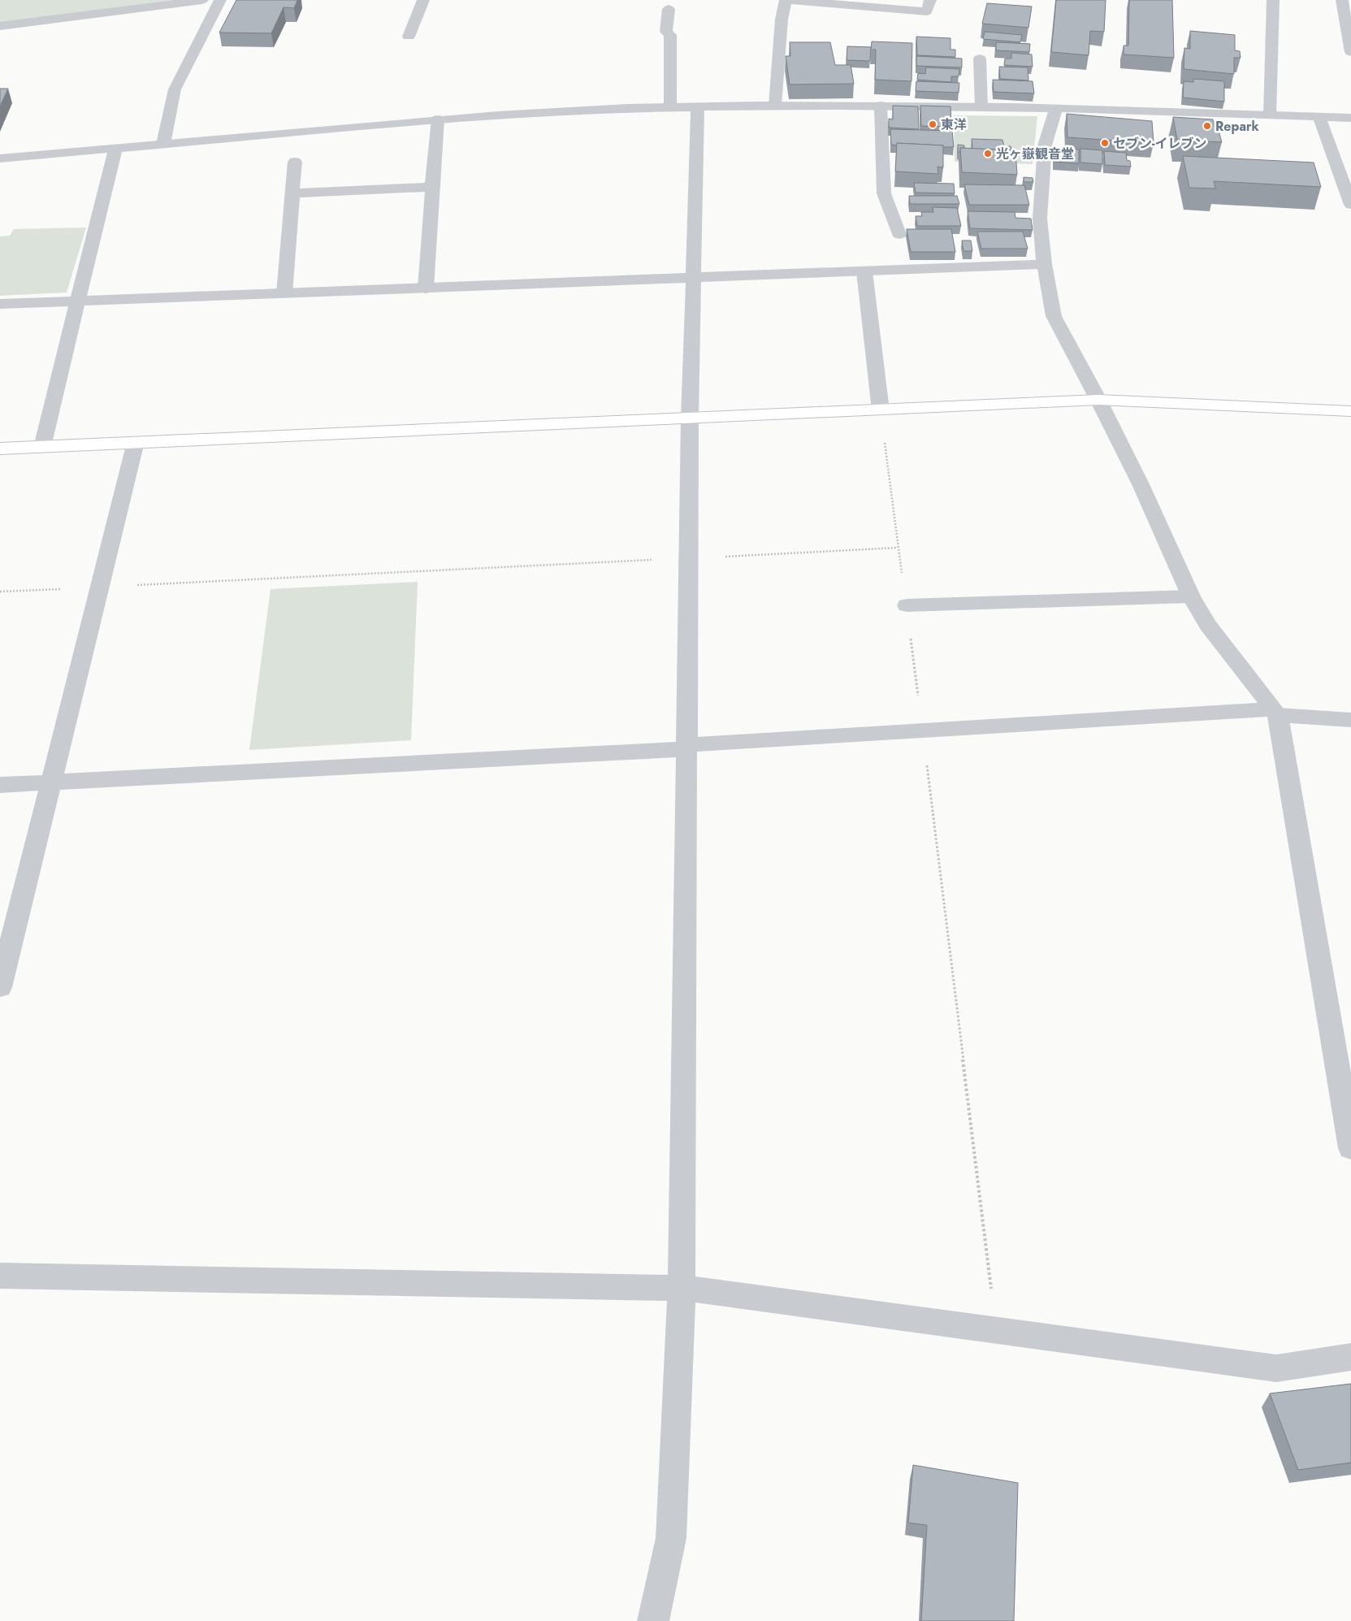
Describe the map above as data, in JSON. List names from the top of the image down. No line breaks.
{"places":["東洋","Repark","セブン-イレブン","光ヶ嶽観音堂"]}
